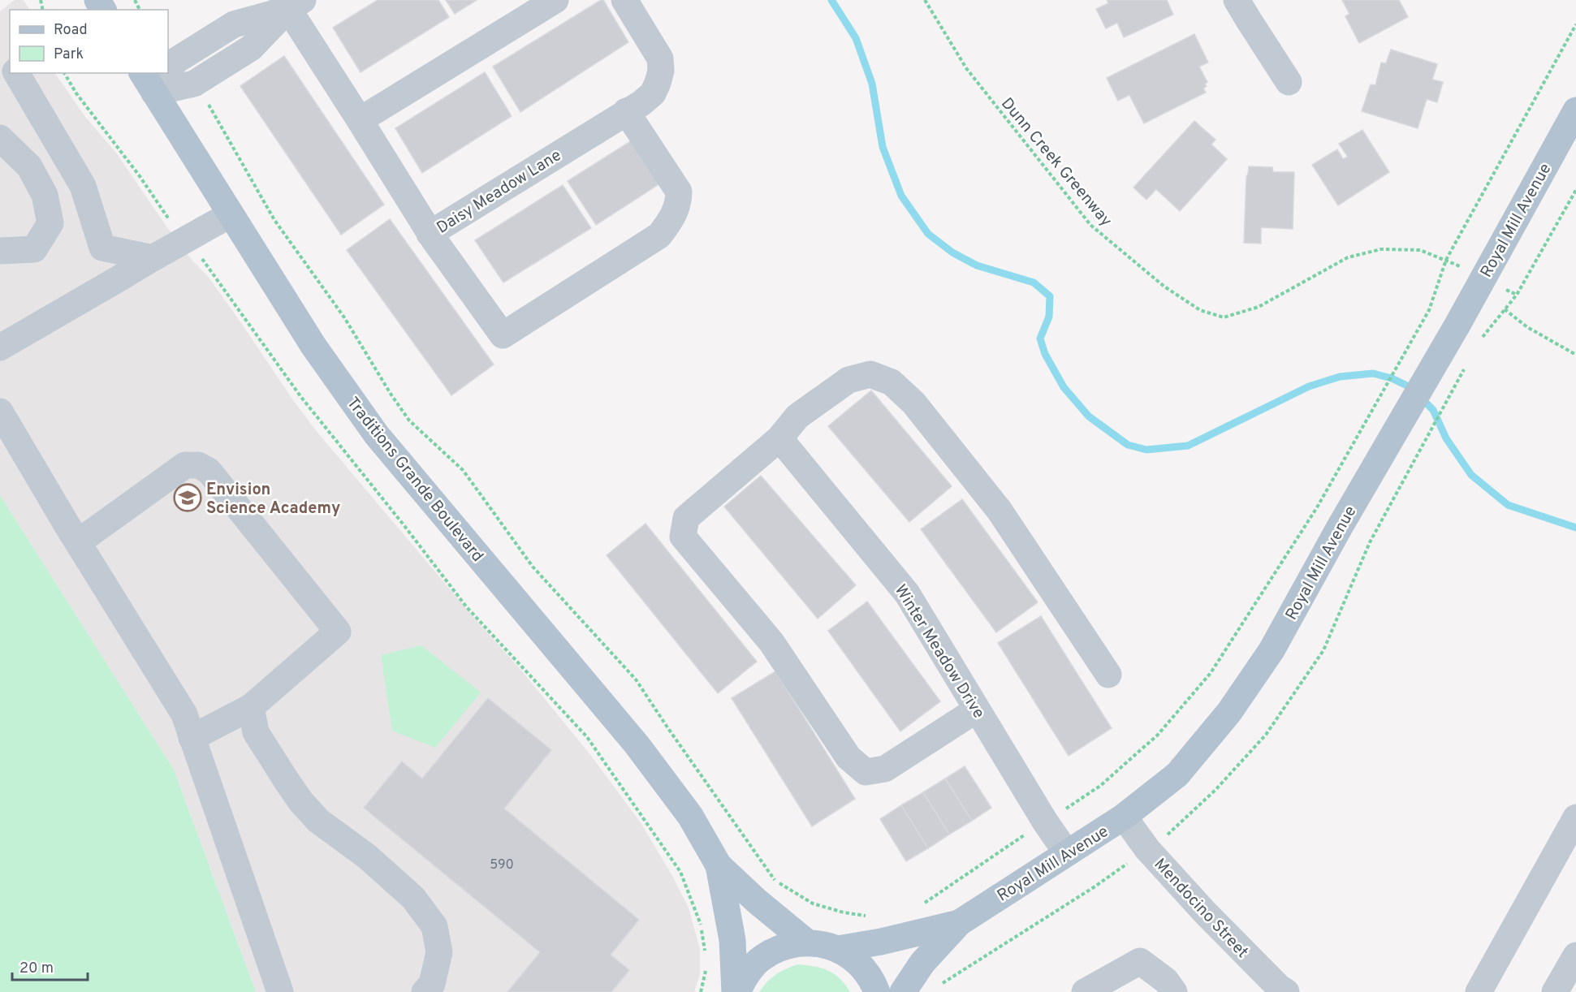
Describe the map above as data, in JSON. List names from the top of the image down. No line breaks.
{"streets":{"main road":["Royal Mill Avenue","Traditions Grande Boulevard"],"street":["Daisy Meadow Lane","Winter Meadow Drive","Mendocino Street"],"path":["Dunn Creek Greenway"]},"crossings":[["Royal Mill Avenue","Winter Meadow Drive"],["Royal Mill Avenue","Mendocino Street"]],"places":{"school or university":["Envision Science Academy"]},"house_numbers":["590"],"legend":["Road","Park"],"scale_bar":"20 m"}
